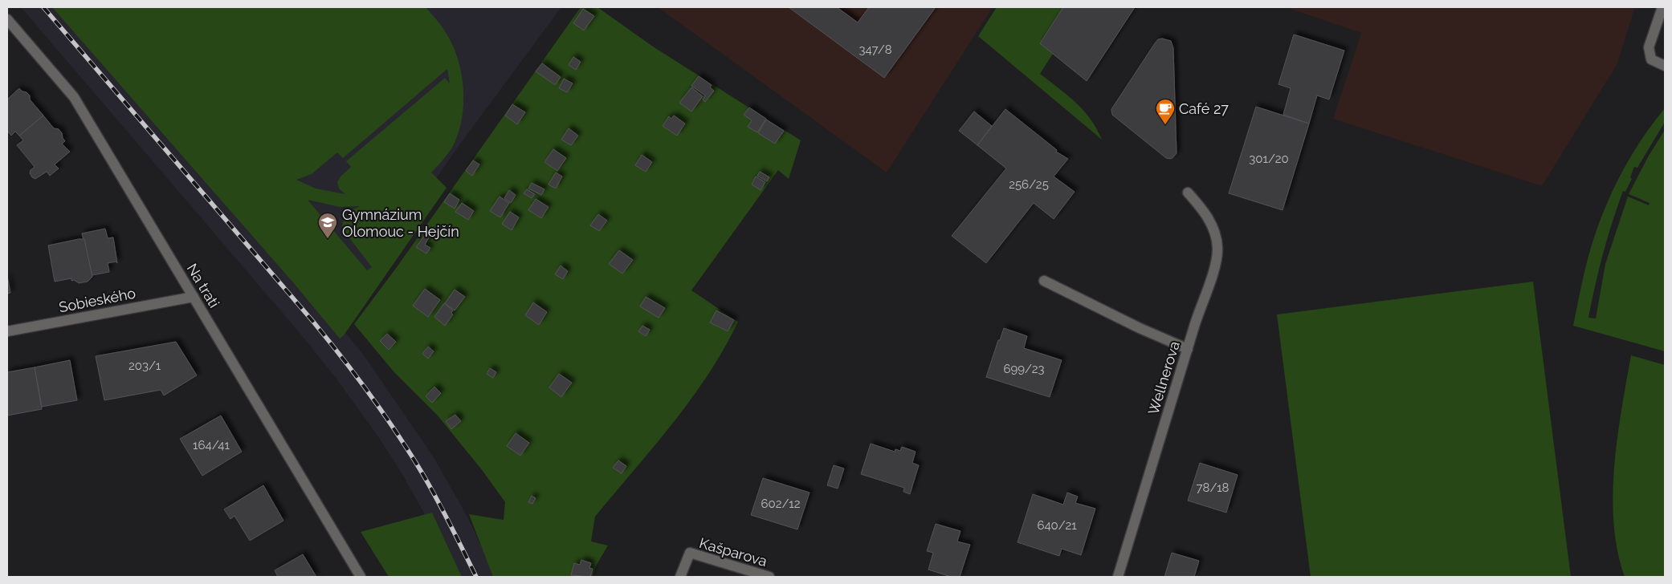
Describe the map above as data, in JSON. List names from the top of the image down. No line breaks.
{"streets":{"street":["Na trati","Sobieského","Wellnerova","Kašparova"]},"crossings":[["Na trati","Sobieského"]],"places":{"cafe":["Café 27"],"school or university":["Gymnázium Olomouc - Hejčín"]},"house_numbers":["347/8","301/20","256/25","203/1","699/23","164/41","78/18","602/12","640/21"]}
